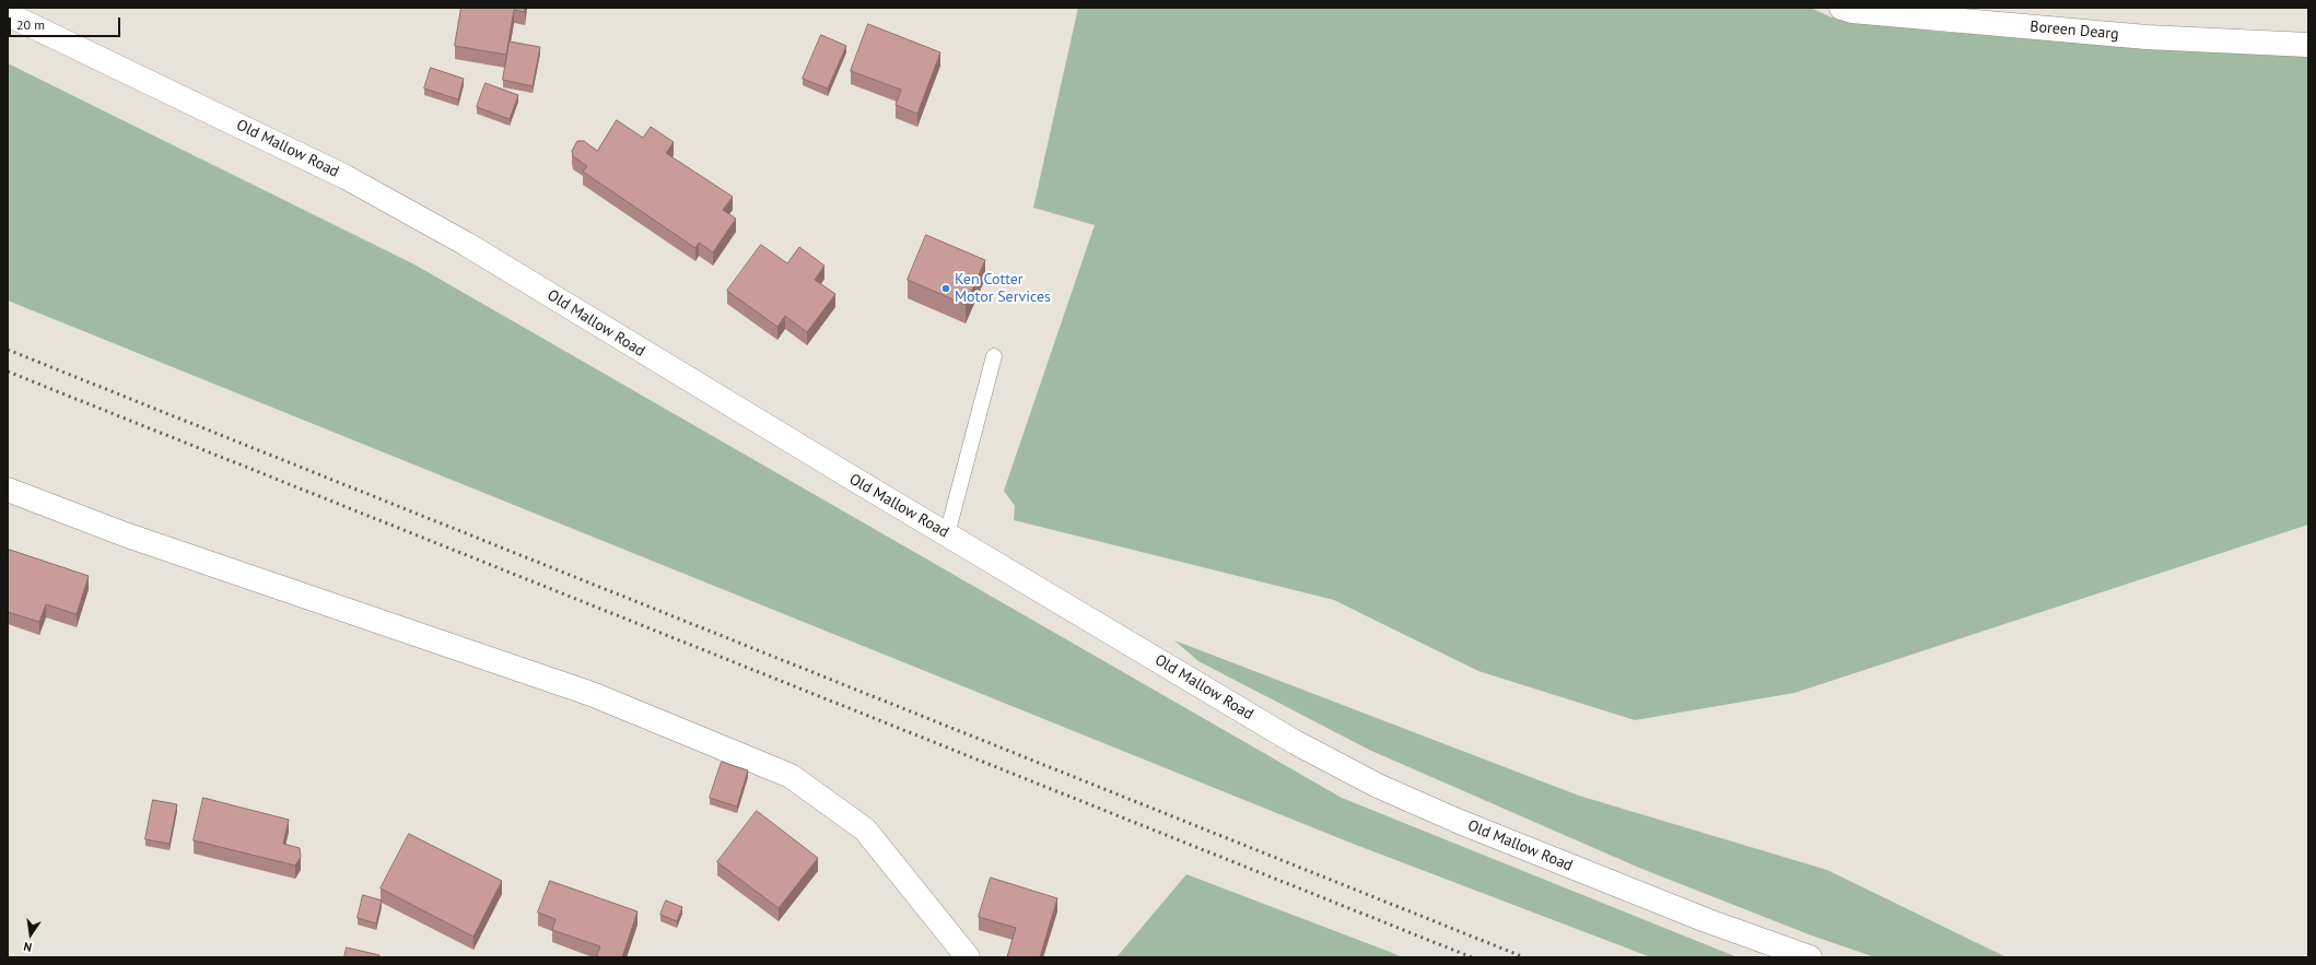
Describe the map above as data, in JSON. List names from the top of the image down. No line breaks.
{"streets":{"street":["Boreen Dearg","Old Mallow Road"]},"places":["Ken Cotter Motor Services"],"scale_bar":"20 m","north":"bottom"}
